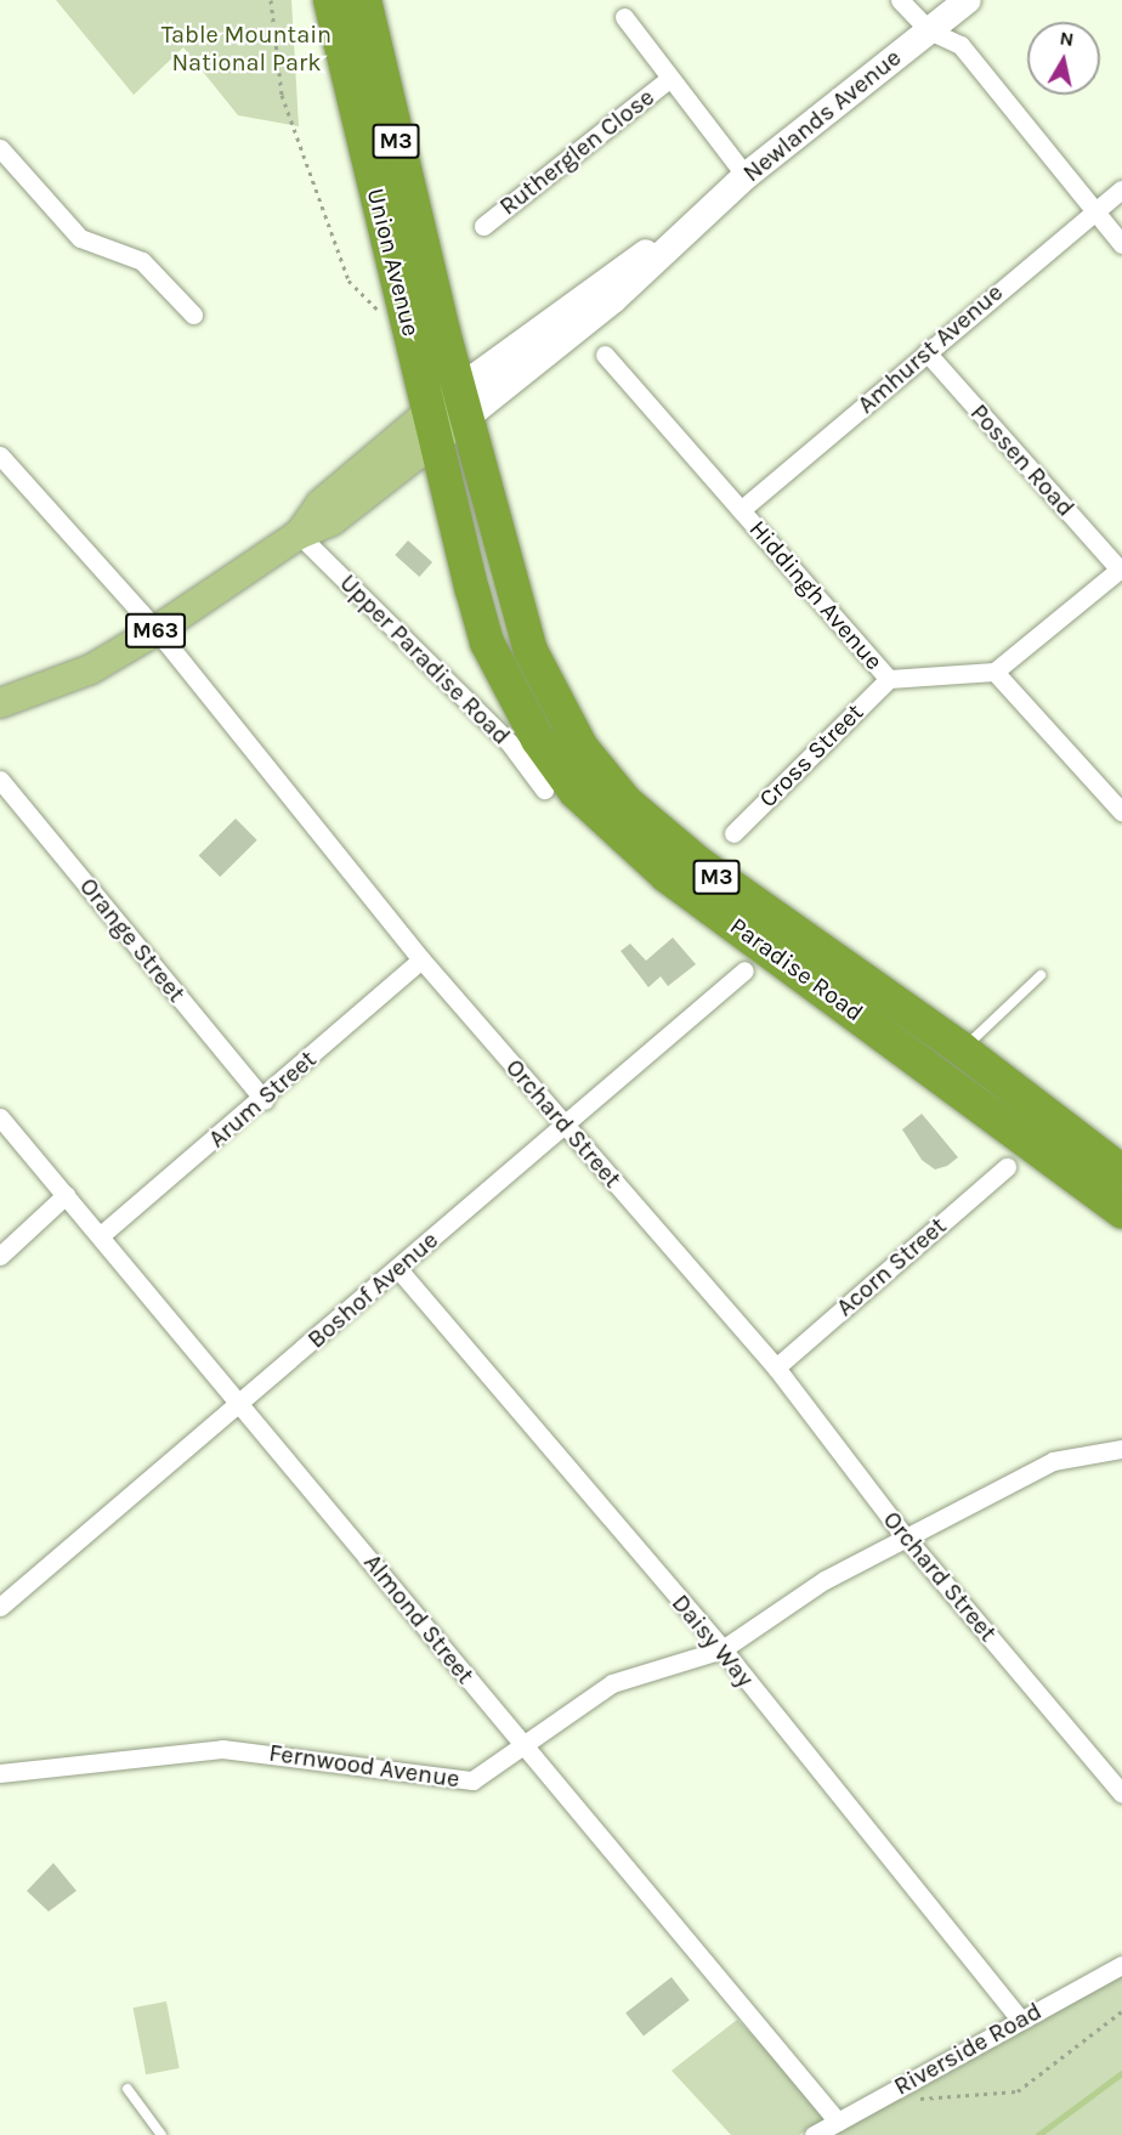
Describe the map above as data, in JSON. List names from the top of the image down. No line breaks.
{"streets":{"highway":["M3","Union Avenue","Paradise Road"],"main road":["Newlands Avenue","M63"],"street":["Rutherglen Close","Amhurst Avenue","Possen Road","Hiddingh Avenue","Upper Paradise Road","Cross Street","Orange Street","Arum Street","Orchard Street","Acorn Street","Boshof Avenue","Almond Street","Daisy Way","Fernwood Avenue","Riverside Road"]},"crossings":[["Newlands Avenue","Union Avenue"],["Newlands Avenue","M63"],["Newlands Avenue","Paradise Road"],["Union Avenue","M63"],["Union Avenue","Paradise Road"],["Amhurst Avenue","Possen Road"],["Amhurst Avenue","Hiddingh Avenue"],["Hiddingh Avenue","Cross Street"],["M63","Upper Paradise Road"],["M63","Paradise Road"],["M63","Orchard Street"],["Orange Street","Arum Street"],["Arum Street","Orchard Street"],["Arum Street","Almond Street"],["Orchard Street","Acorn Street"],["Orchard Street","Boshof Avenue"],["Orchard Street","Fernwood Avenue"],["Boshof Avenue","Almond Street"],["Boshof Avenue","Daisy Way"],["Almond Street","Fernwood Avenue"],["Almond Street","Riverside Road"],["Daisy Way","Fernwood Avenue"],["Daisy Way","Riverside Road"]],"parks":["Table Mountain National Park"],"north":"top"}
